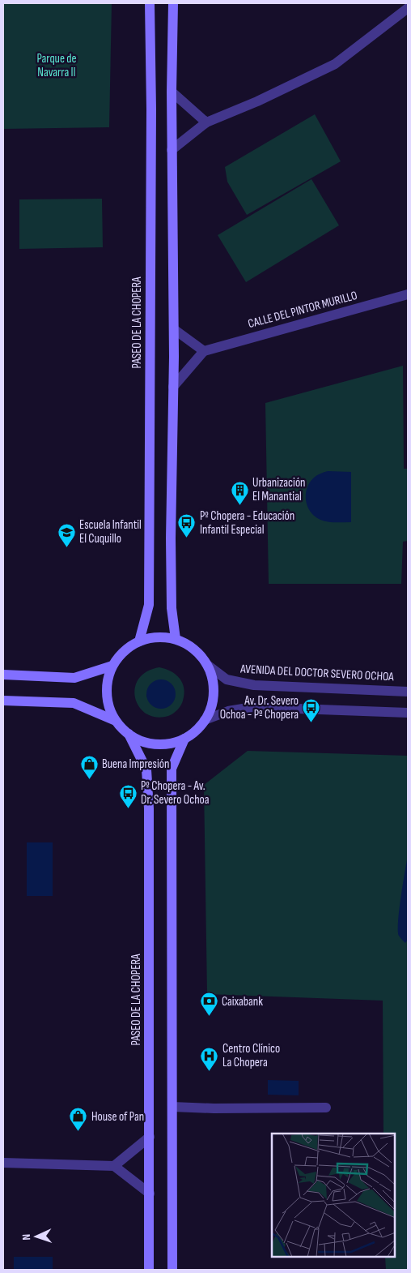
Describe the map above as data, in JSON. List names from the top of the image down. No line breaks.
{"streets":{"main road":["PASEO DE LA CHOPERA"],"street":["CALLE DEL PINTOR MURILLO","AVENIDA DEL DOCTOR SEVERO OCHOA"]},"crossings":[["PASEO DE LA CHOPERA","AVENIDA DEL DOCTOR SEVERO OCHOA"]],"parks":["Parque de Navarra II"],"places":{"building":["Urbanización El Manantial"],"bus stop":["Pº Chopera - Educación Infantil Especial","Av. Dr. Severo Ochoa - Pº Chopera","Pº Chopera - Av. Dr. Severo Ochoa"],"school or university":["Escuela Infantil El Cuquillo"],"shop":["Buena Impresión","House of Pan"],"bank":["Caixabank"],"hospital":["Centro Clínico La Chopera"]},"north":"left"}
